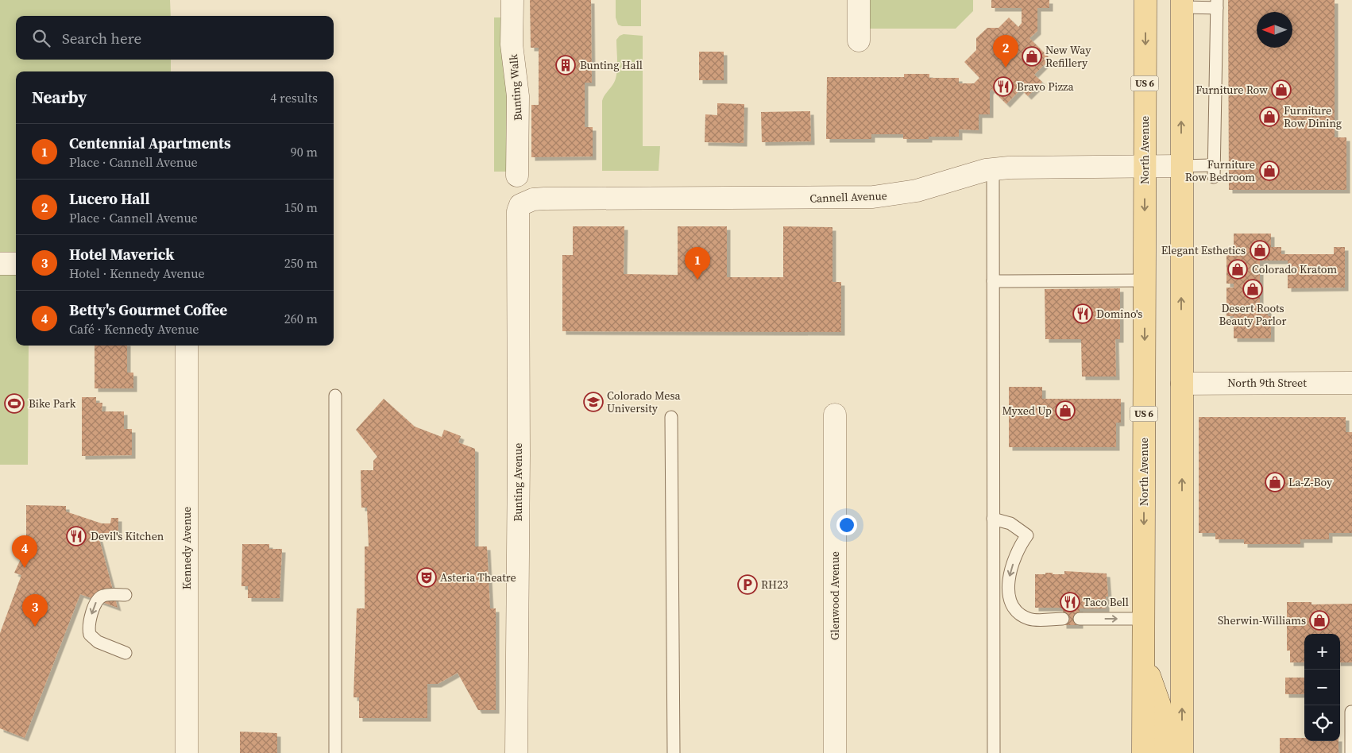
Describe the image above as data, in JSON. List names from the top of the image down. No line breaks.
{"streets":{"main road":["US 6","North Avenue"],"street":["Bunting Walk","Cannell Avenue","North 9th Street","Bunting Avenue","Kennedy Avenue","Glenwood Avenue"]},"crossings":[["North Avenue","Cannell Avenue"],["Cannell Avenue","Bunting Avenue"]],"places":{"shop":["New Way Refillery","Furniture Row","Furniture Row Dining","Furniture Row Bedroom","Elegant Esthetics","Colorado Kratom","Desert Roots Beauty Parlor","Myxed Up","La-Z-Boy","Sherwin-Williams"],"building":["Bunting Hall"],"restaurant":["Bravo Pizza","Domino's","Devil's Kitchen","Taco Bell"],"school or university":["Colorado Mesa University"],"sports":["Bike Park"],"theatre":["Asteria Theatre"],"parking":["RH23"]},"north":"left","page":{"search":"Search here","pins":["2","1","4","3"],"heading":["Nearby","4 results"],"list":[{"mark":"1","name":"Centennial Apartments","note":"Place · Cannell Avenue","value":"90 m"},{"mark":"2","name":"Lucero Hall","note":"Place · Cannell Avenue","value":"150 m"},{"mark":"3","name":"Hotel Maverick","note":"Hotel · Kennedy Avenue","value":"250 m"},{"mark":"4","name":"Betty's Gourmet Coffee","note":"Café · Kennedy Avenue","value":"260 m"}],"map_buttons":["+","−"]}}
